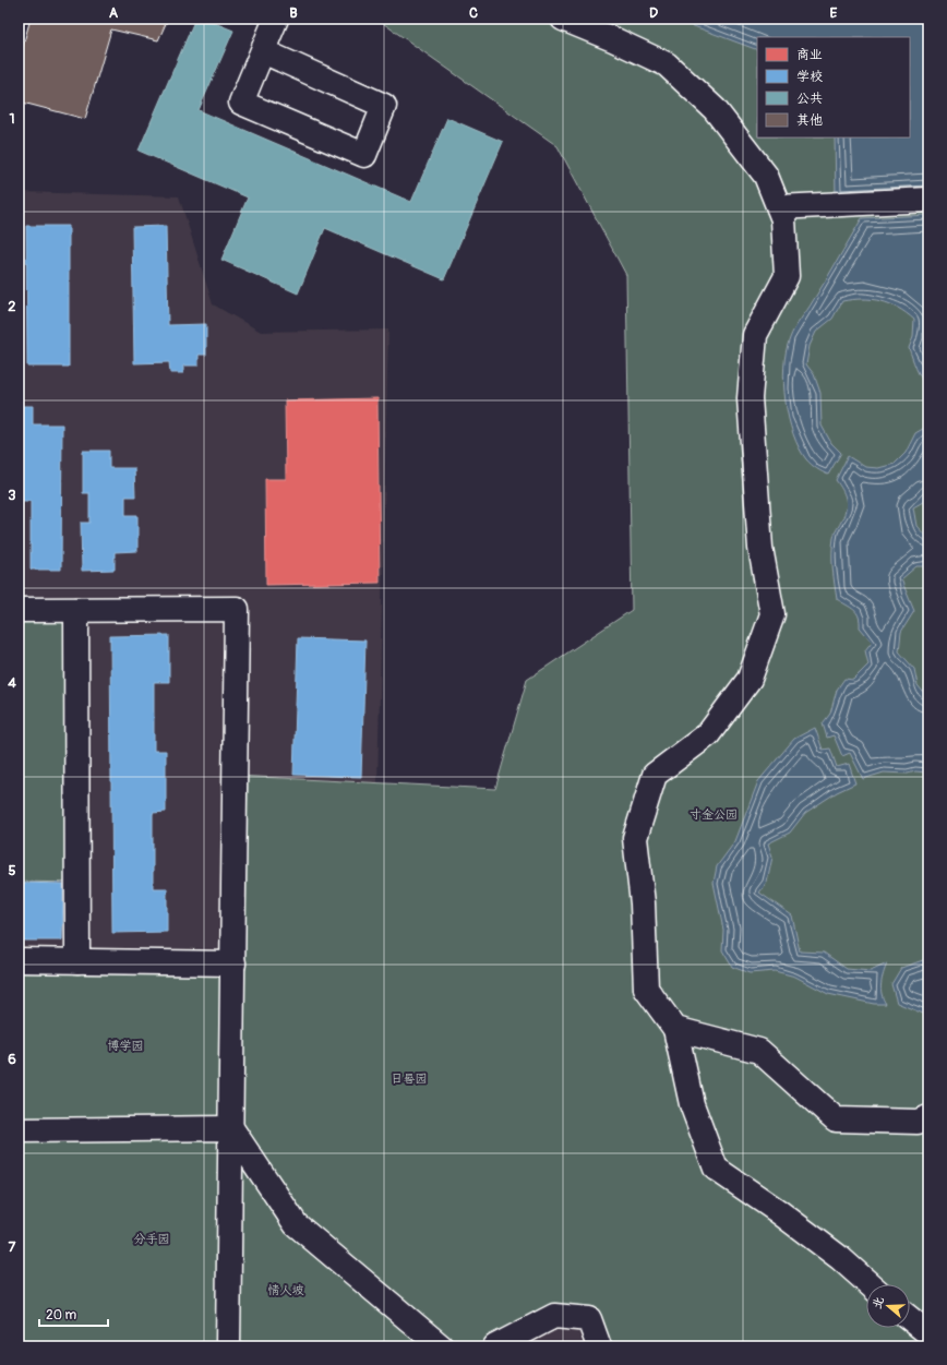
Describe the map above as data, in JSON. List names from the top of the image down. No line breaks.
{"parks":["寸金公园","博学园","日晷园","分手园","情人坡"],"legend":["商业","学校","公共","其他"],"scale_bar":"20 m","north":"left","grid":{"columns":["A","B","C","D","E"],"rows":["1","2","3","4","5","6","7"]}}
